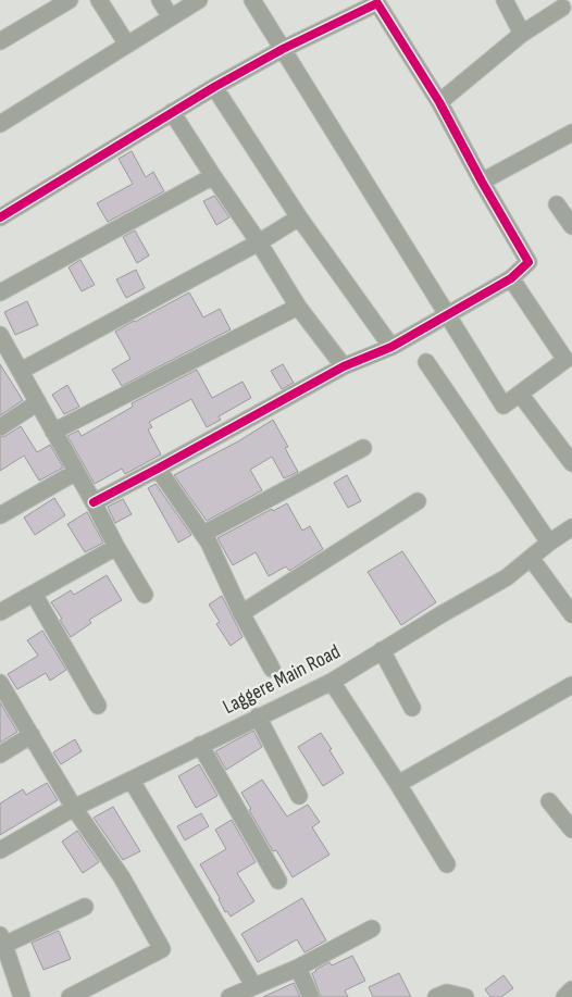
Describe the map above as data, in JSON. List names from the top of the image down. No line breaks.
{"streets":{"street":["Laggere Main Road"]}}
